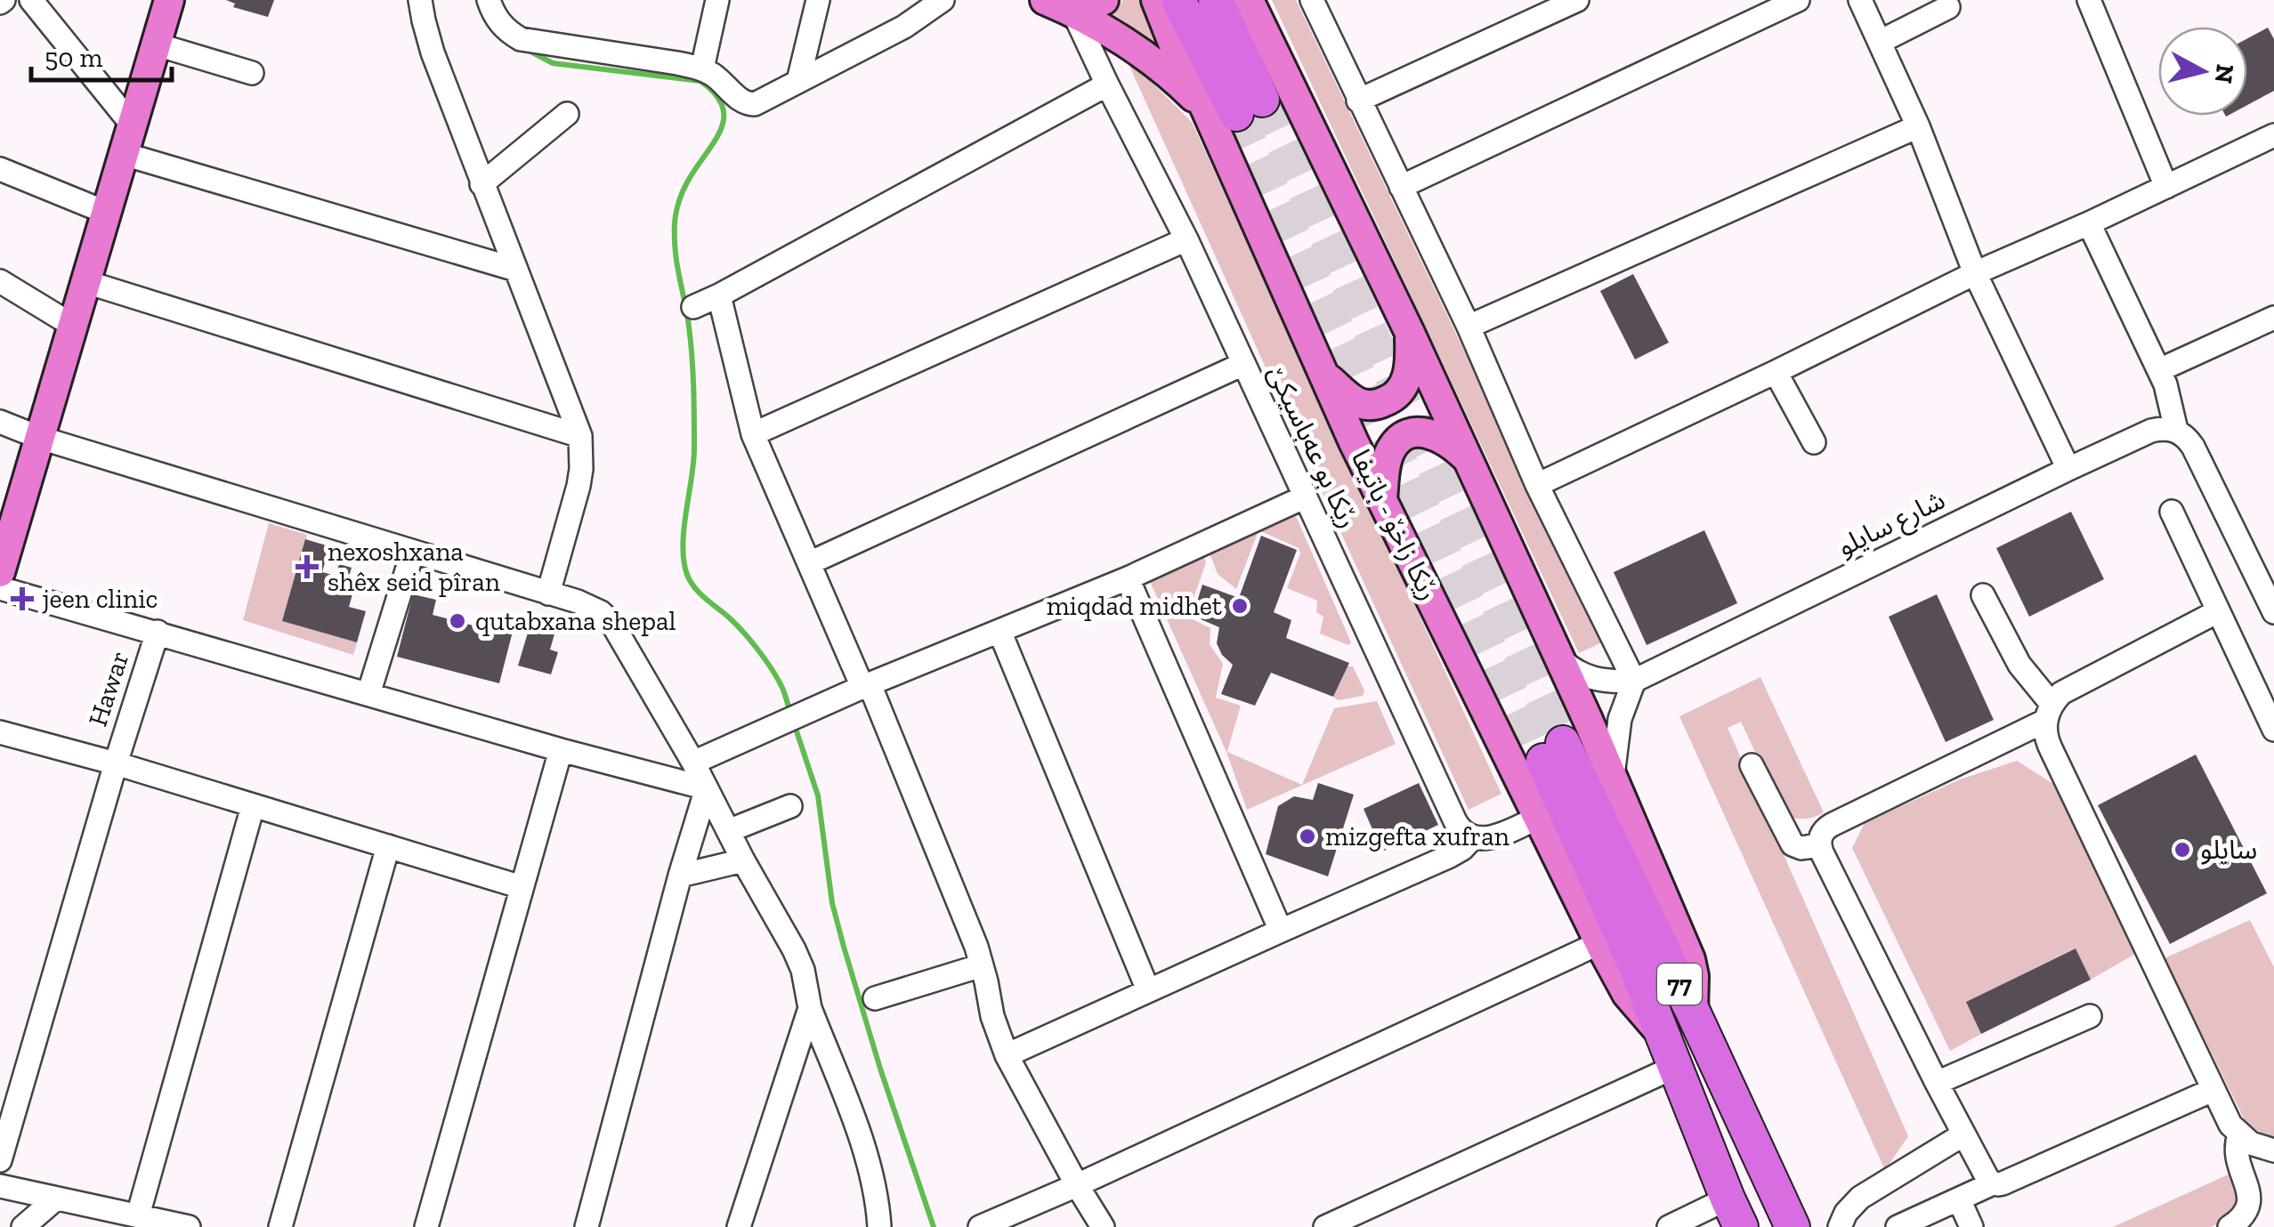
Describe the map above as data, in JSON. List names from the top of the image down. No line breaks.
{"streets":{"highway":["رێکا زاخۆ - باتیفا","77"],"street":["رێكا بو عه‌باسيكێ","شارع سايلو","Hawar"]},"places":{"health":["nexoshxana shêx seid pîran","jeen clinic"],"other":["miqdad midhet","qutabxana shepal","mizgefta xufran","سايلو"]},"scale_bar":"50 m","north":"right"}
